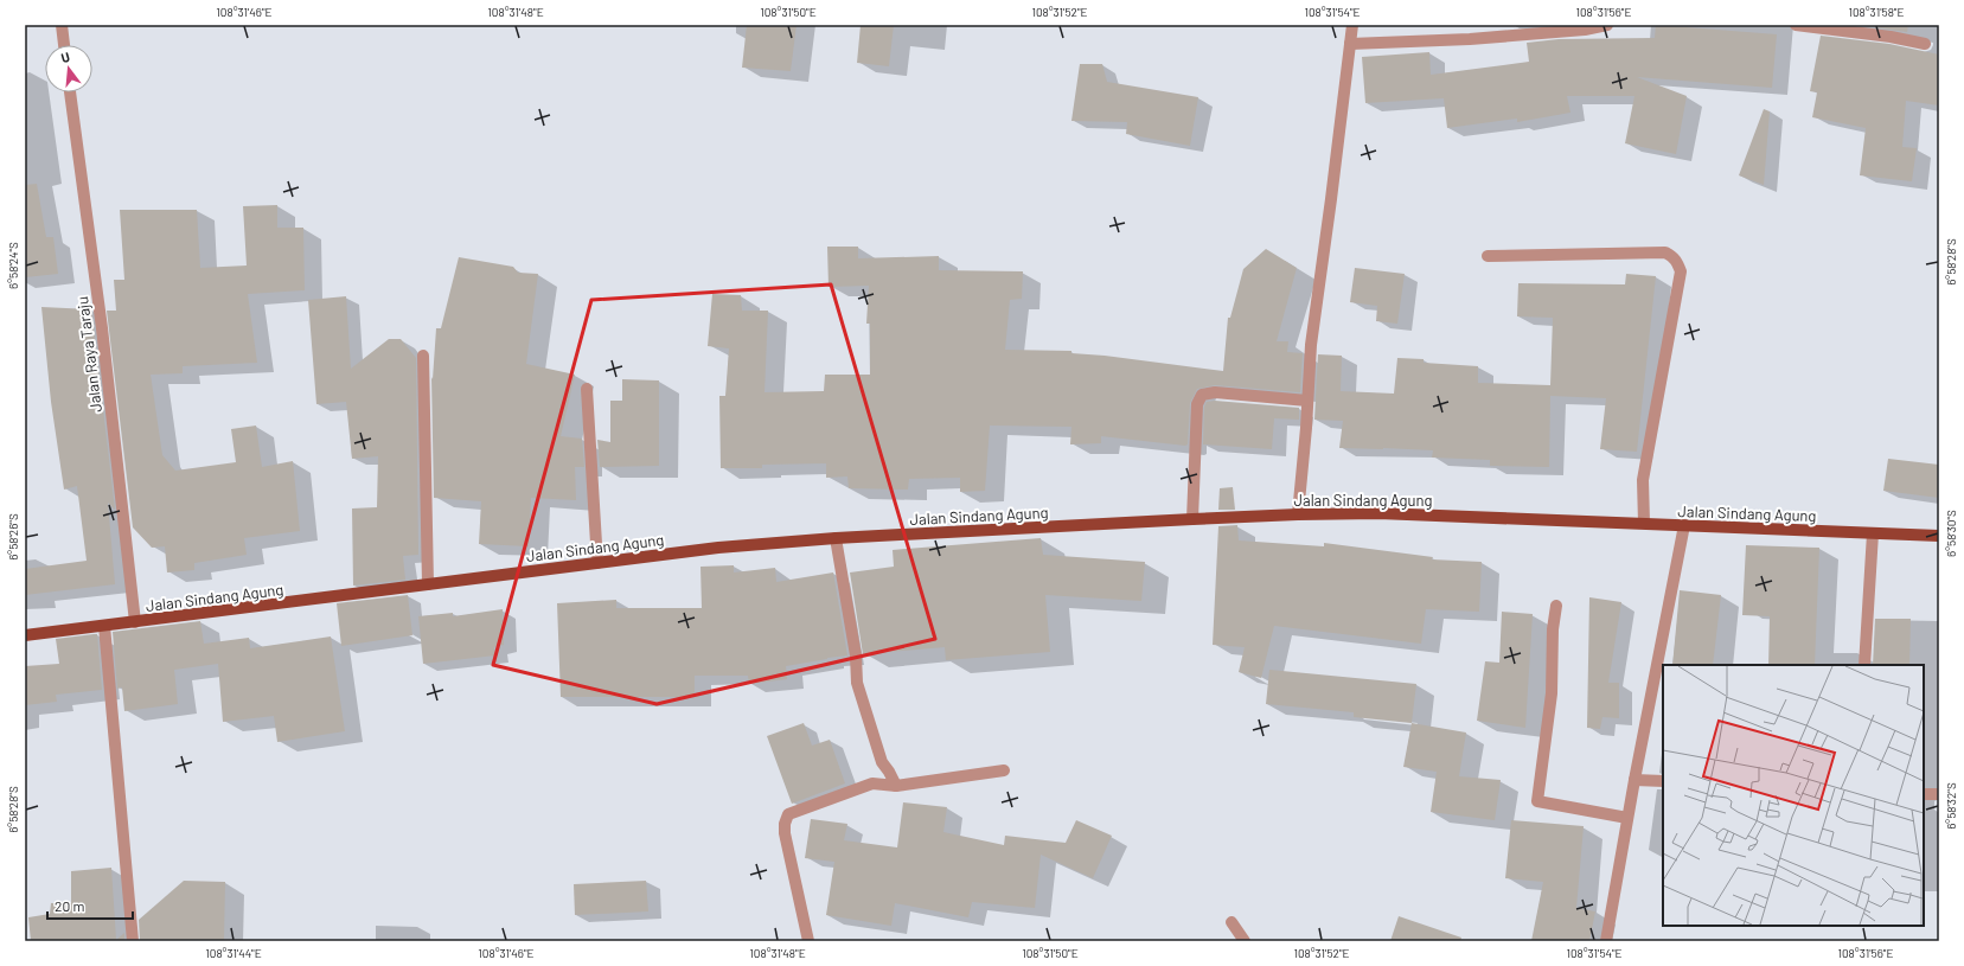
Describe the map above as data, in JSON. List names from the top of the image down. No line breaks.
{"streets":{"main road":["Jalan Sindang Agung"],"street":["Jalan Raya Taraju"]},"crossings":[["Jalan Raya Taraju","Jalan Sindang Agung"]],"scale_bar":"20 m","north":"top","coordinates":["108°31'46\"E","108°31'48\"E","108°31'50\"E","108°31'52\"E","108°31'54\"E","108°31'56\"E","108°31'58\"E","6°58'28\"S","6°58'24\"S","6°58'30\"S","6°58'26\"S","6°58'32\"S","108°31'44\"E"]}
